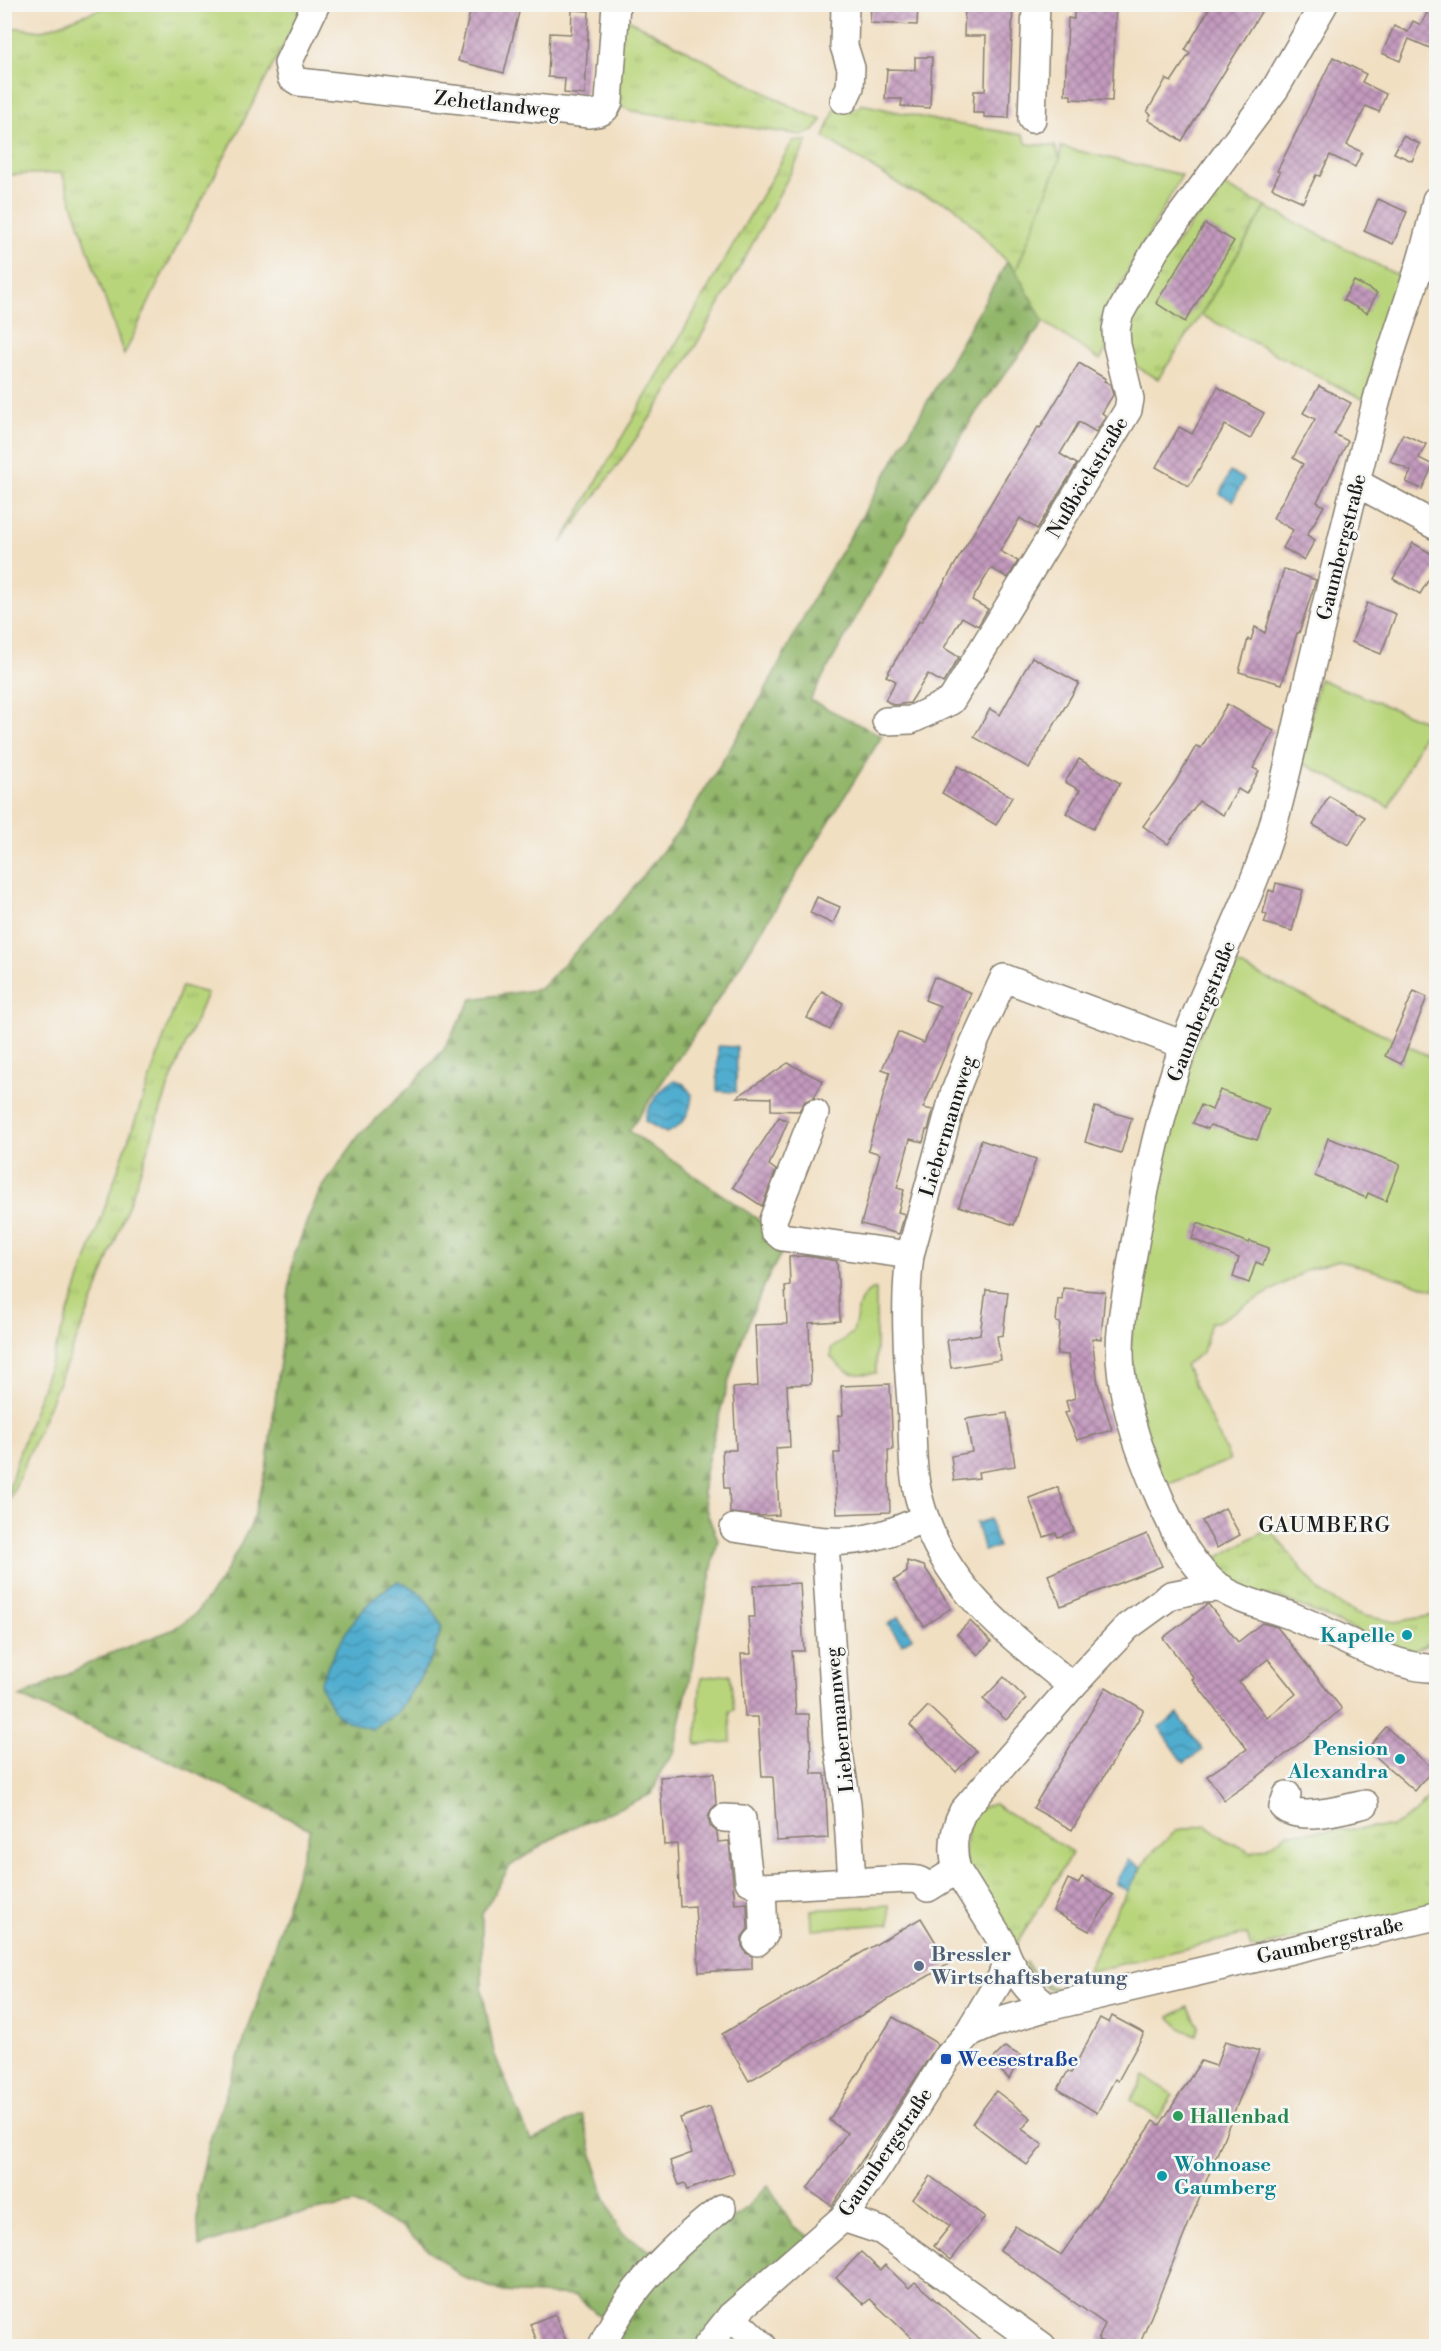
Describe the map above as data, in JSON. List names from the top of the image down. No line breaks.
{"streets":{"street":["Zehetlandweg","Nußböckstraße","Gaumbergstraße","Liebermannweg"]},"crossings":[["Gaumbergstraße","Liebermannweg"]],"districts":["GAUMBERG"],"places":{"other":["Kapelle","Pension Alexandra","Bressler Wirtschaftsberatung","Hallenbad","Wohnoase Gaumberg"],"transit":["Weesestraße"]}}
